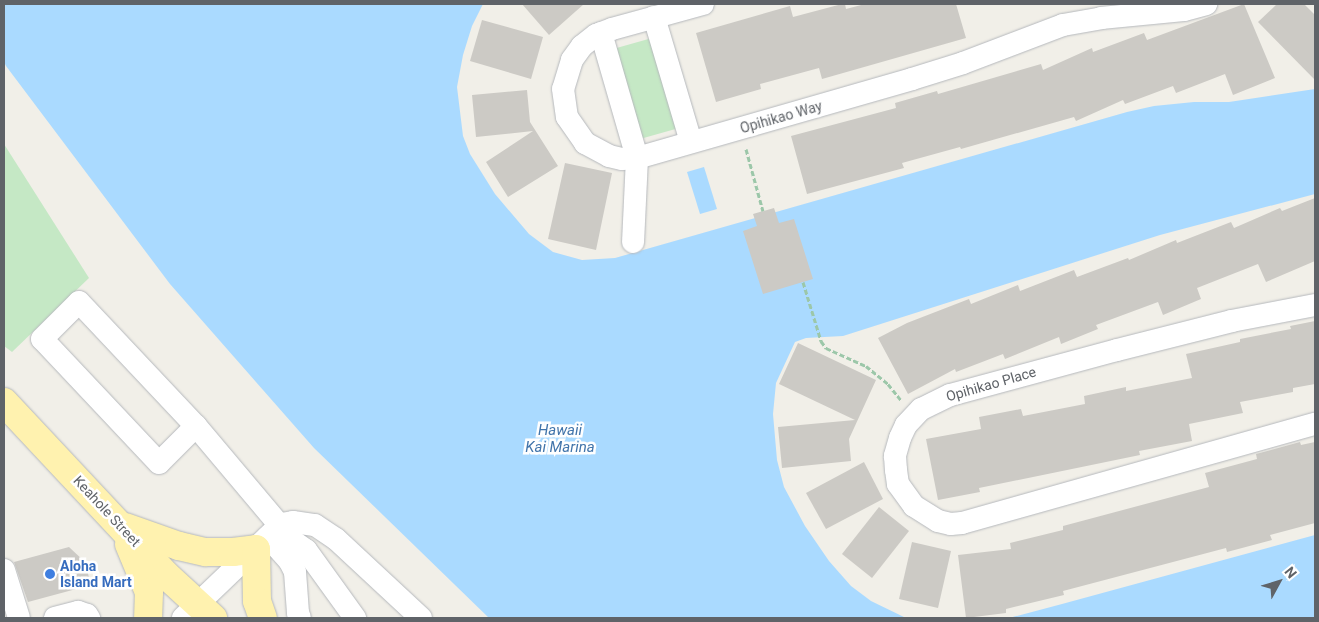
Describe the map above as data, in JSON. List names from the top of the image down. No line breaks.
{"streets":{"main road":["Keahole Street"],"street":["Opihikao Way","Opihikao Place"]},"water":["Hawaii Kai Marina"],"places":["Aloha Island Mart"],"north":"top right"}
